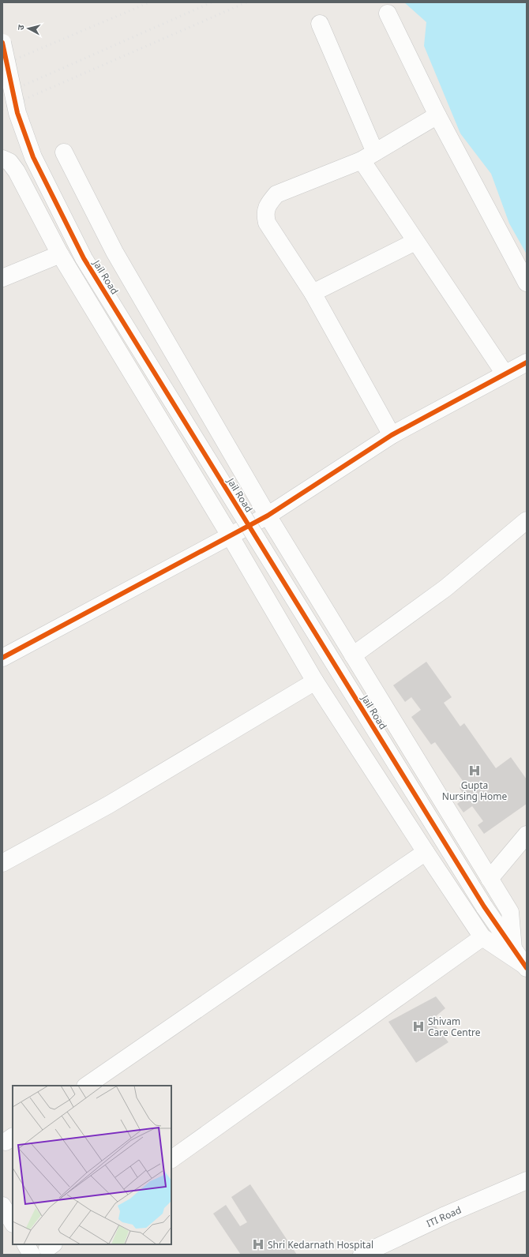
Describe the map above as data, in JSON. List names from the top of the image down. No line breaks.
{"streets":{"street":["Jail Road","ITI Road"]},"places":{"hospital":["Gupta Nursing Home","Shivam Care Centre","Shri Kedarnath Hospital"]},"north":"left"}
